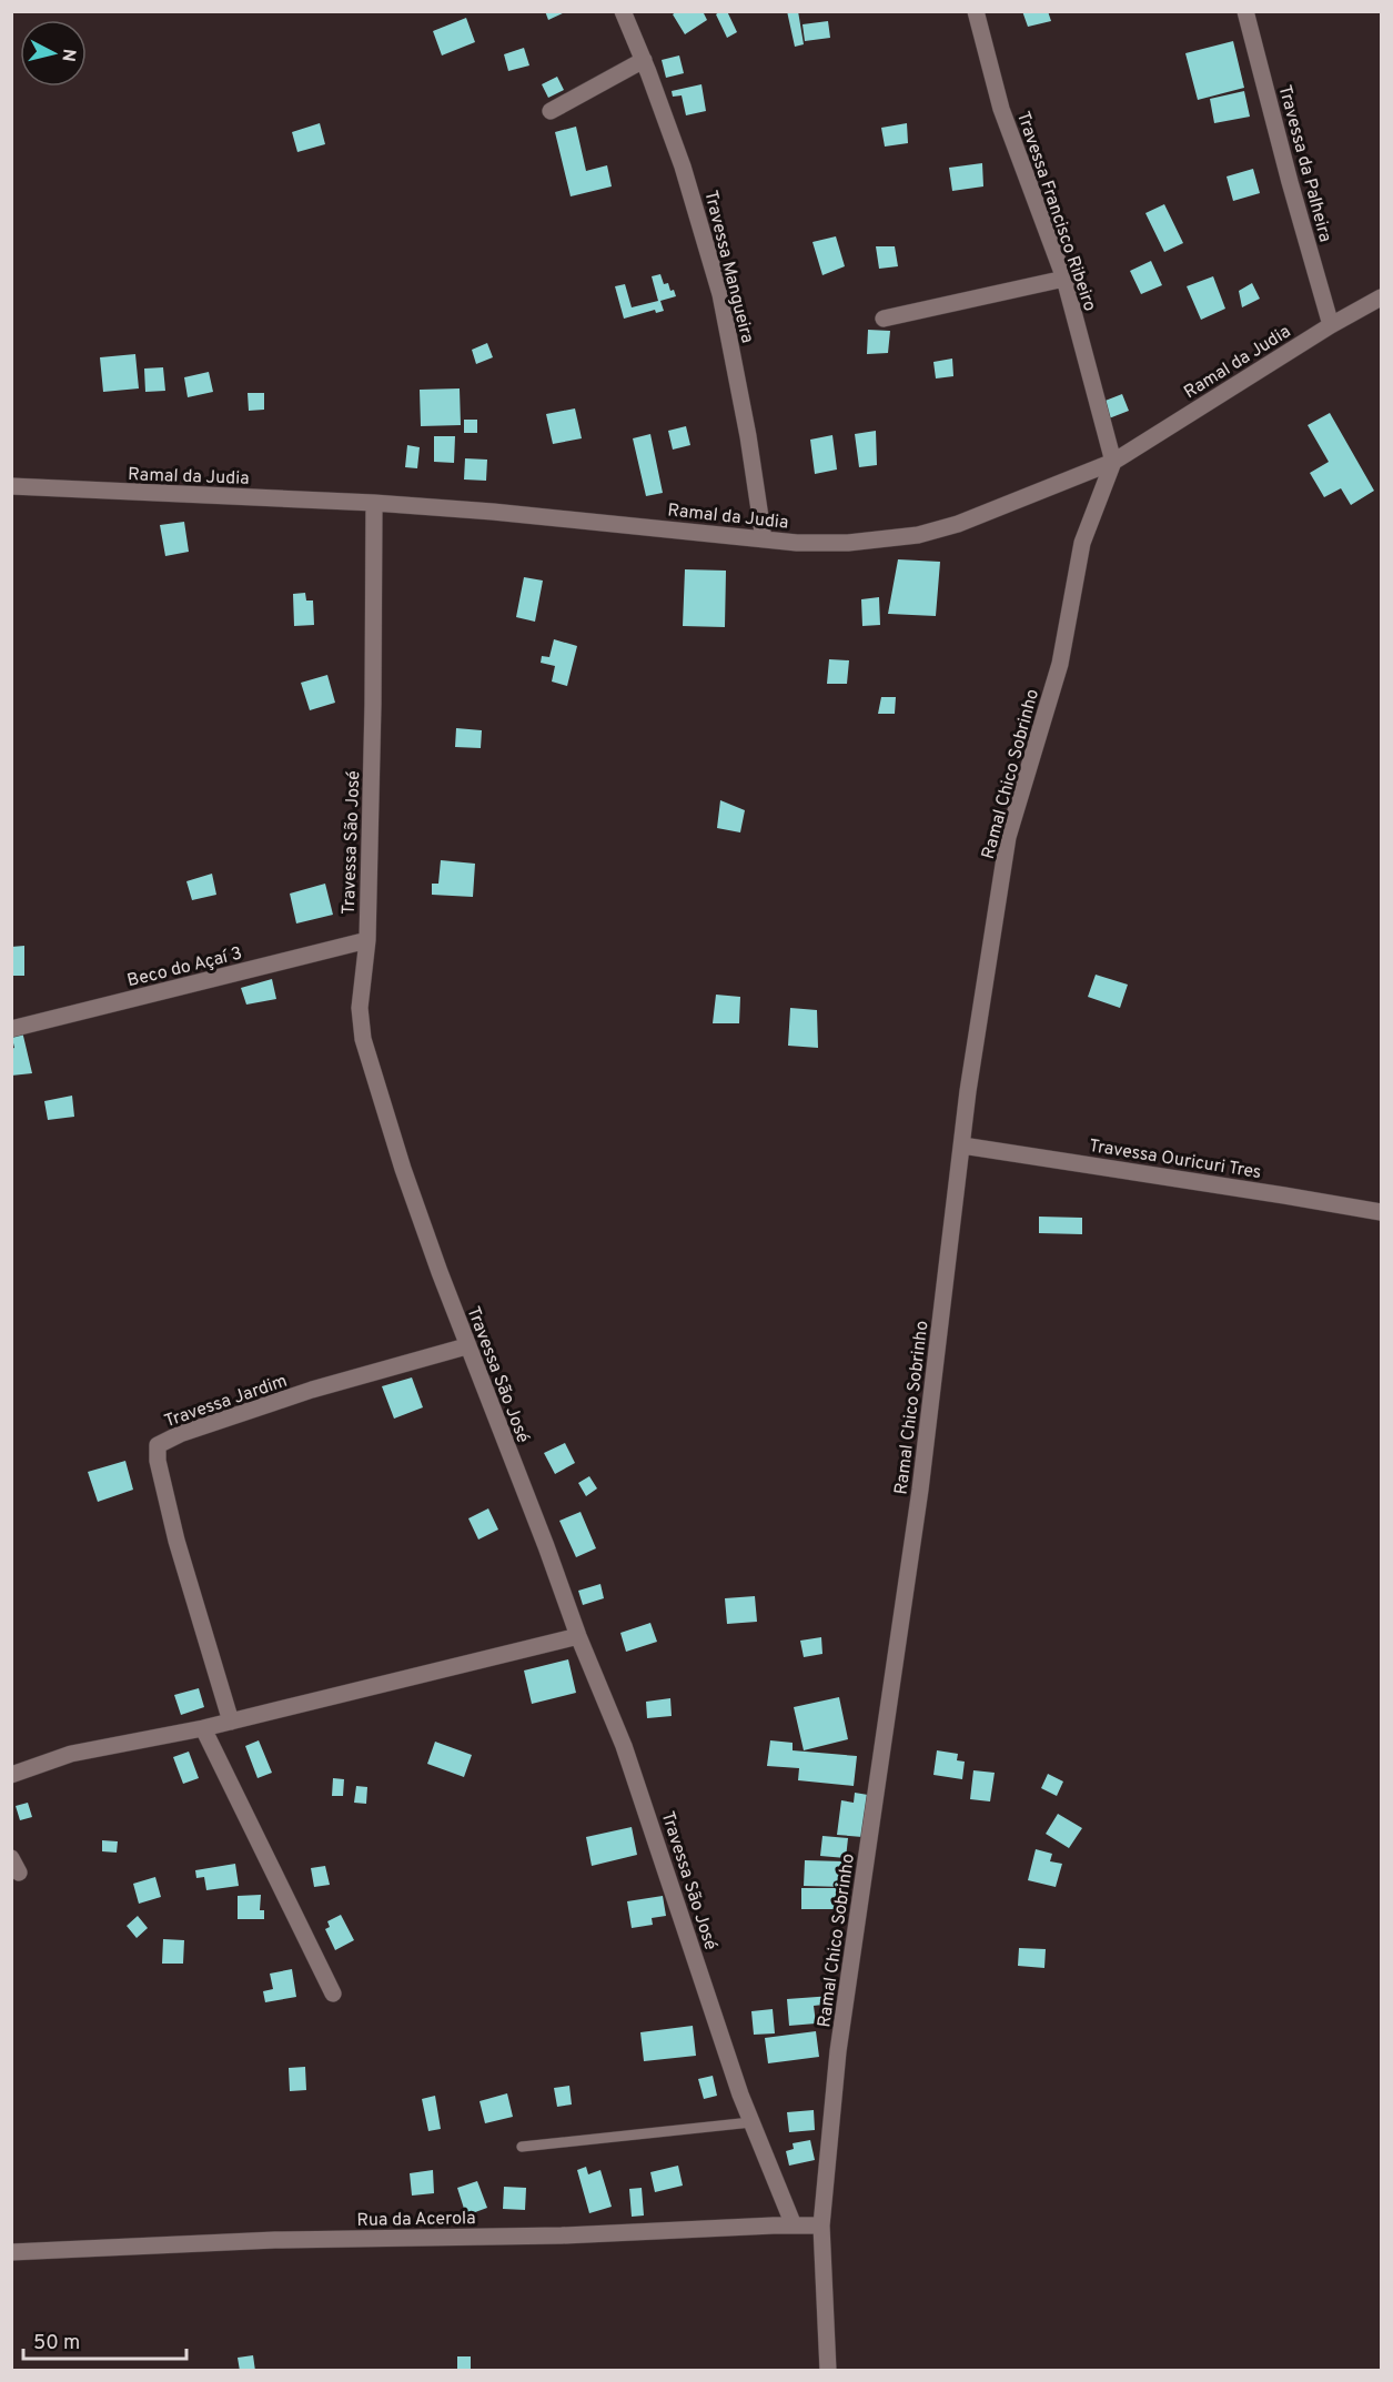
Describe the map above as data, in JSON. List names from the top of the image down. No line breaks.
{"streets":{"street":["Travessa da Palheira","Travessa Francisco Ribeiro","Travessa Mangueira","Ramal da Judia","Ramal Chico Sobrinho","Travessa São José","Beco do Açaí 3","Travessa Ouricuri Tres","Travessa Jardim","Rua da Acerola"]},"crossings":[["Travessa da Palheira","Ramal da Judia"],["Travessa Francisco Ribeiro","Ramal da Judia"],["Travessa Francisco Ribeiro","Ramal Chico Sobrinho"],["Travessa Mangueira","Ramal da Judia"],["Ramal da Judia","Ramal Chico Sobrinho"],["Ramal da Judia","Travessa São José"],["Ramal Chico Sobrinho","Travessa Ouricuri Tres"],["Ramal Chico Sobrinho","Rua da Acerola"],["Travessa São José","Beco do Açaí 3"],["Travessa São José","Travessa Jardim"],["Travessa São José","Rua da Acerola"]],"scale_bar":"50 m","north":"right"}
